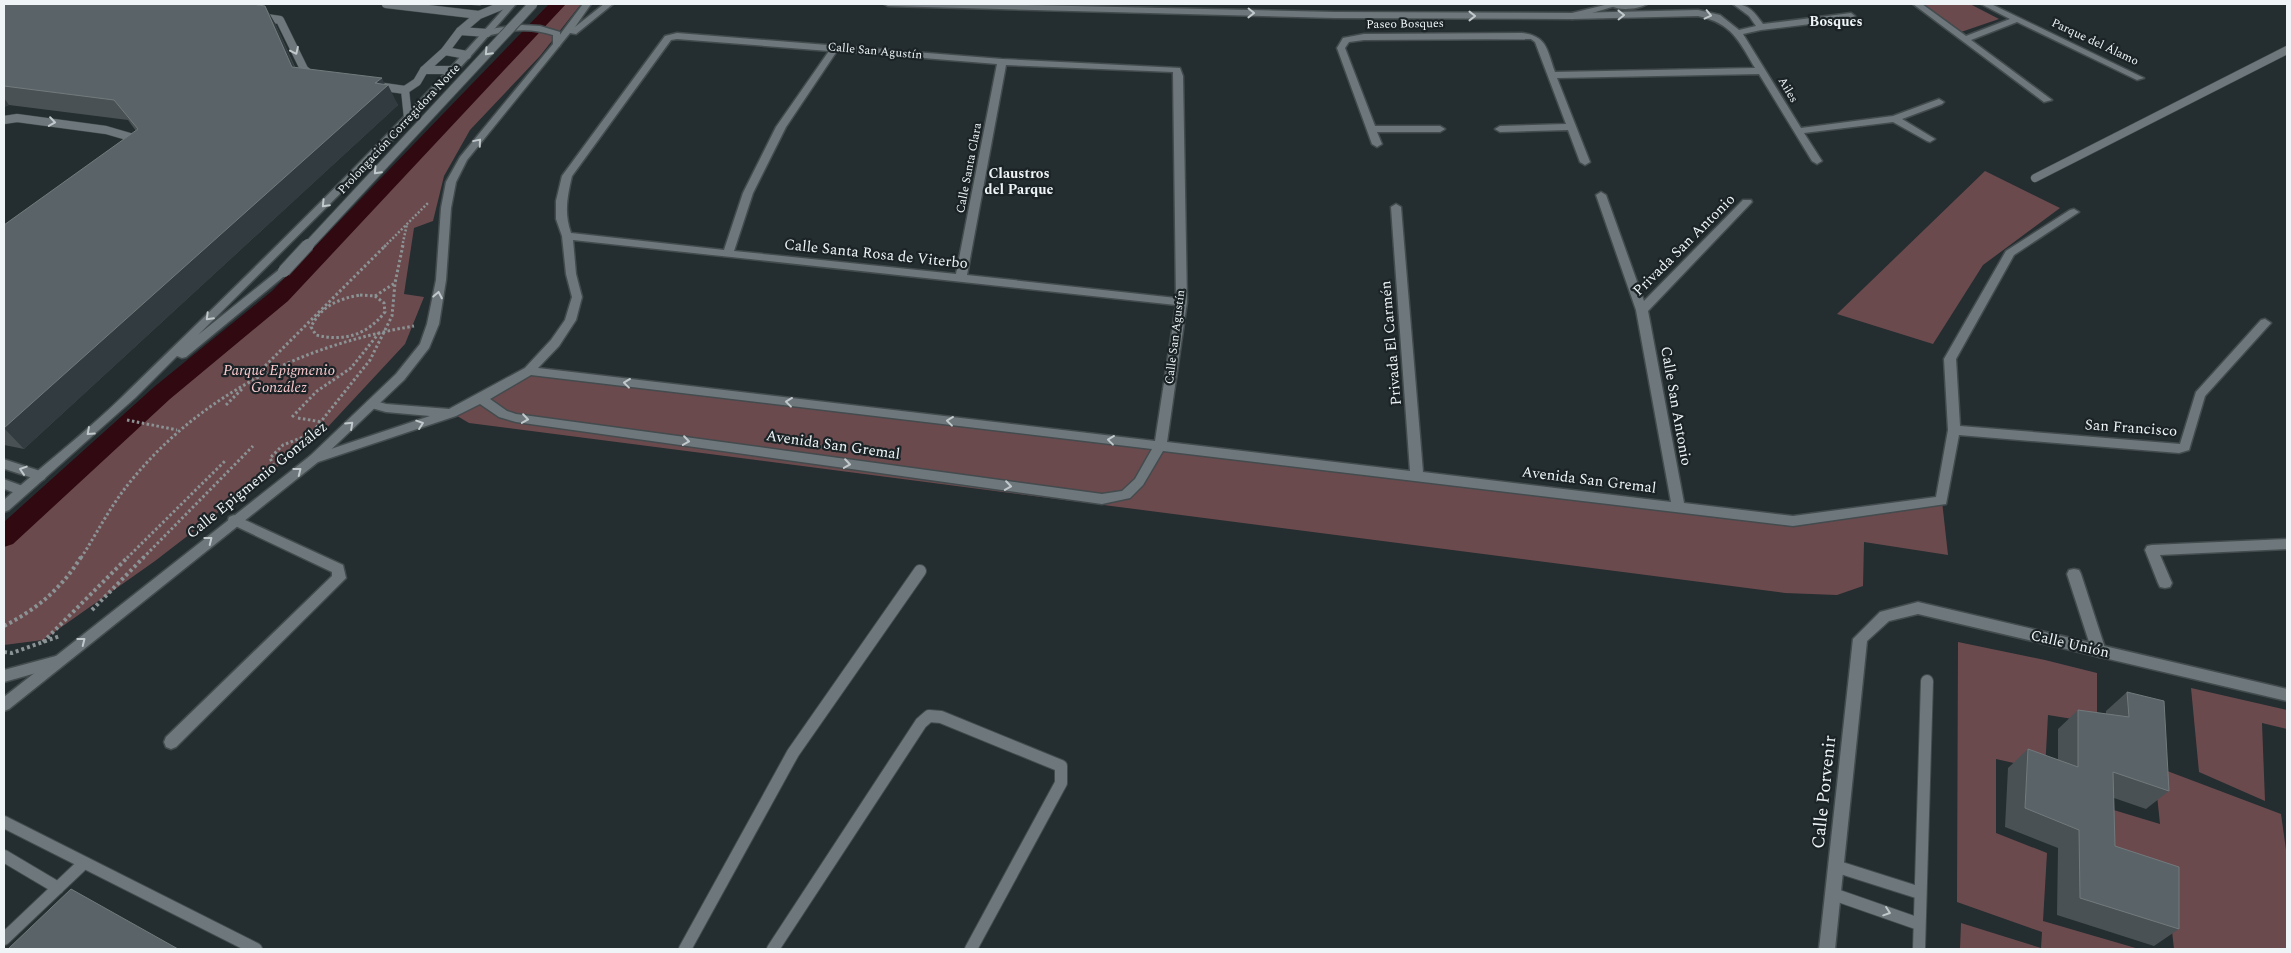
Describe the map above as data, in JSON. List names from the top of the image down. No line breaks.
{"streets":{"street":["Paseo Bosques","Parque del Álamo","Calle San Agustín","Ailes","Prolongación Corregidora Norte","Calle Santa Clara","Privada San Antonio","Calle Santa Rosa de Viterbo","Privada El Carmén","Calle San Antonio","San Francisco","Avenida San Gremal","Calle Epigmenio González","Calle Unión","Calle Porvenir"]},"crossings":[["Calle San Agustín","Calle Santa Clara"],["Calle San Agustín","Calle Santa Rosa de Viterbo"],["Calle San Agustín","Avenida San Gremal"],["Calle San Agustín","Calle Epigmenio González"],["Calle Santa Clara","Calle Santa Rosa de Viterbo"],["Privada San Antonio","Calle San Antonio"],["Privada El Carmén","Avenida San Gremal"],["Calle San Antonio","Avenida San Gremal"],["San Francisco","Avenida San Gremal"],["Calle Unión","Calle Porvenir"]],"districts":["Bosques","Claustros del Parque"],"parks":["Parque Epigmenio González"]}
